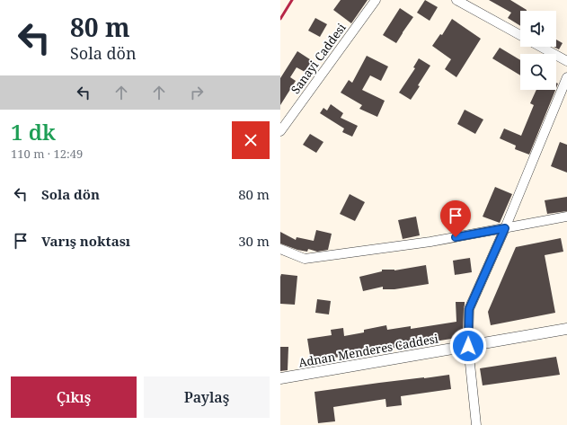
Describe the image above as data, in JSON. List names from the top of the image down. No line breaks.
{"streets":{"street":["Sanayi Caddesi","Adnan Menderes Caddesi"]},"page":{"turn":["80 m","Sola dön"],"heading":["1 dk","110 m · 12:49"],"list":[{"name":"Sola dön","value":"80 m"},{"name":"Varış noktası","value":"30 m"}],"buttons":["Çıkış","Paylaş"]}}
